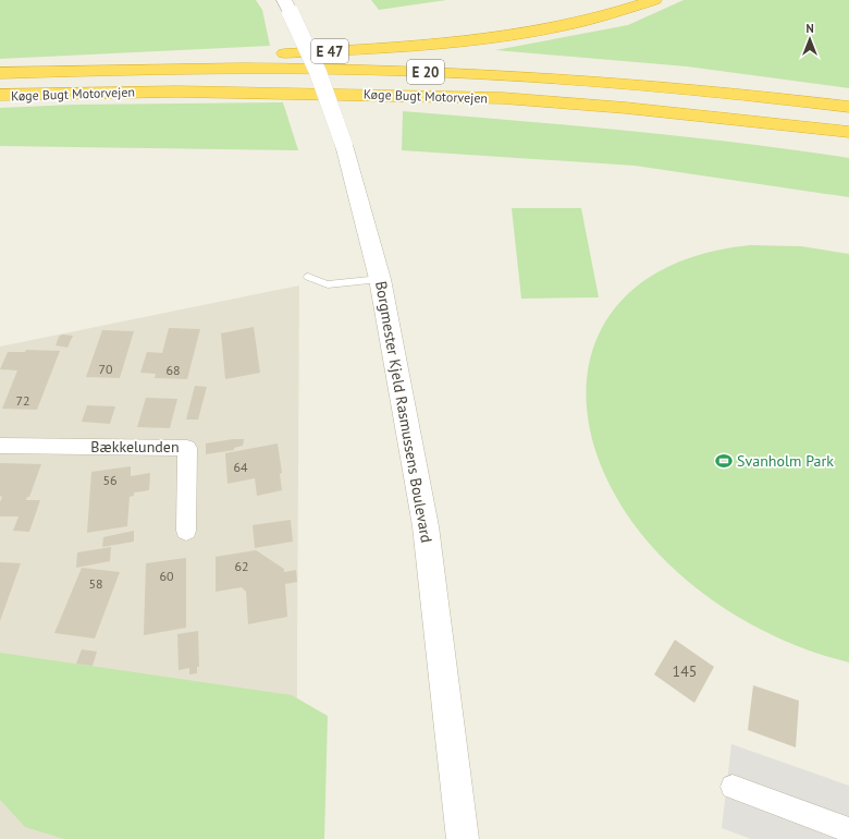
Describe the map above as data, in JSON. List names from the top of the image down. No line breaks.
{"streets":{"highway":["E 47","E 20","Køge Bugt Motorvejen"],"street":["Borgmester Kjeld Rasmussens Boulevard","Bækkelunden"]},"places":{"sports":["Svanholm Park"]},"house_numbers":["70","68","72","64","56","62","60","58","145"],"north":"top"}
